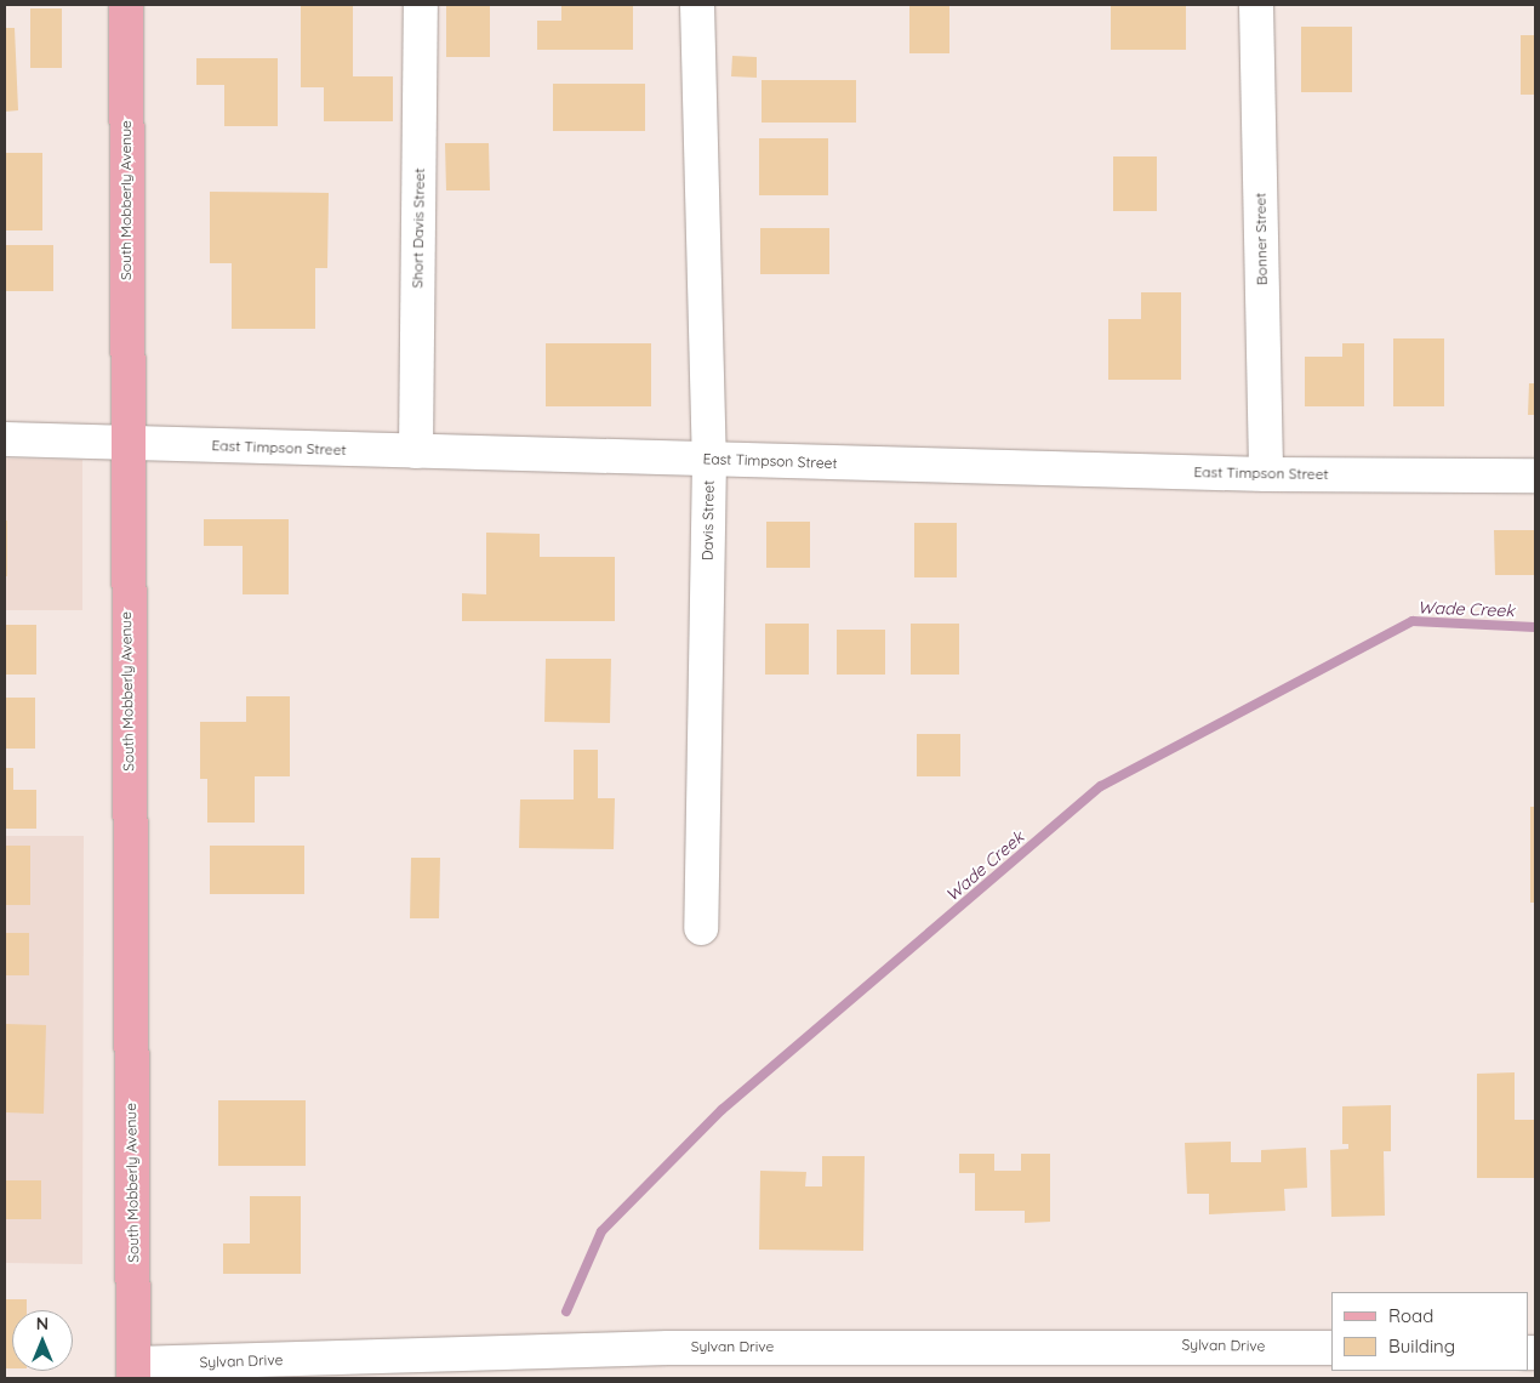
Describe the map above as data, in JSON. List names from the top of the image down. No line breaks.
{"streets":{"main road":["South Mobberly Avenue"],"street":["Short Davis Street","Bonner Street","East Timpson Street","Davis Street","Sylvan Drive"]},"crossings":[["South Mobberly Avenue","East Timpson Street"],["South Mobberly Avenue","Sylvan Drive"],["Short Davis Street","East Timpson Street"],["Bonner Street","East Timpson Street"],["East Timpson Street","Davis Street"]],"water":["Wade Creek"],"legend":["Road","Building"],"north":"top"}
